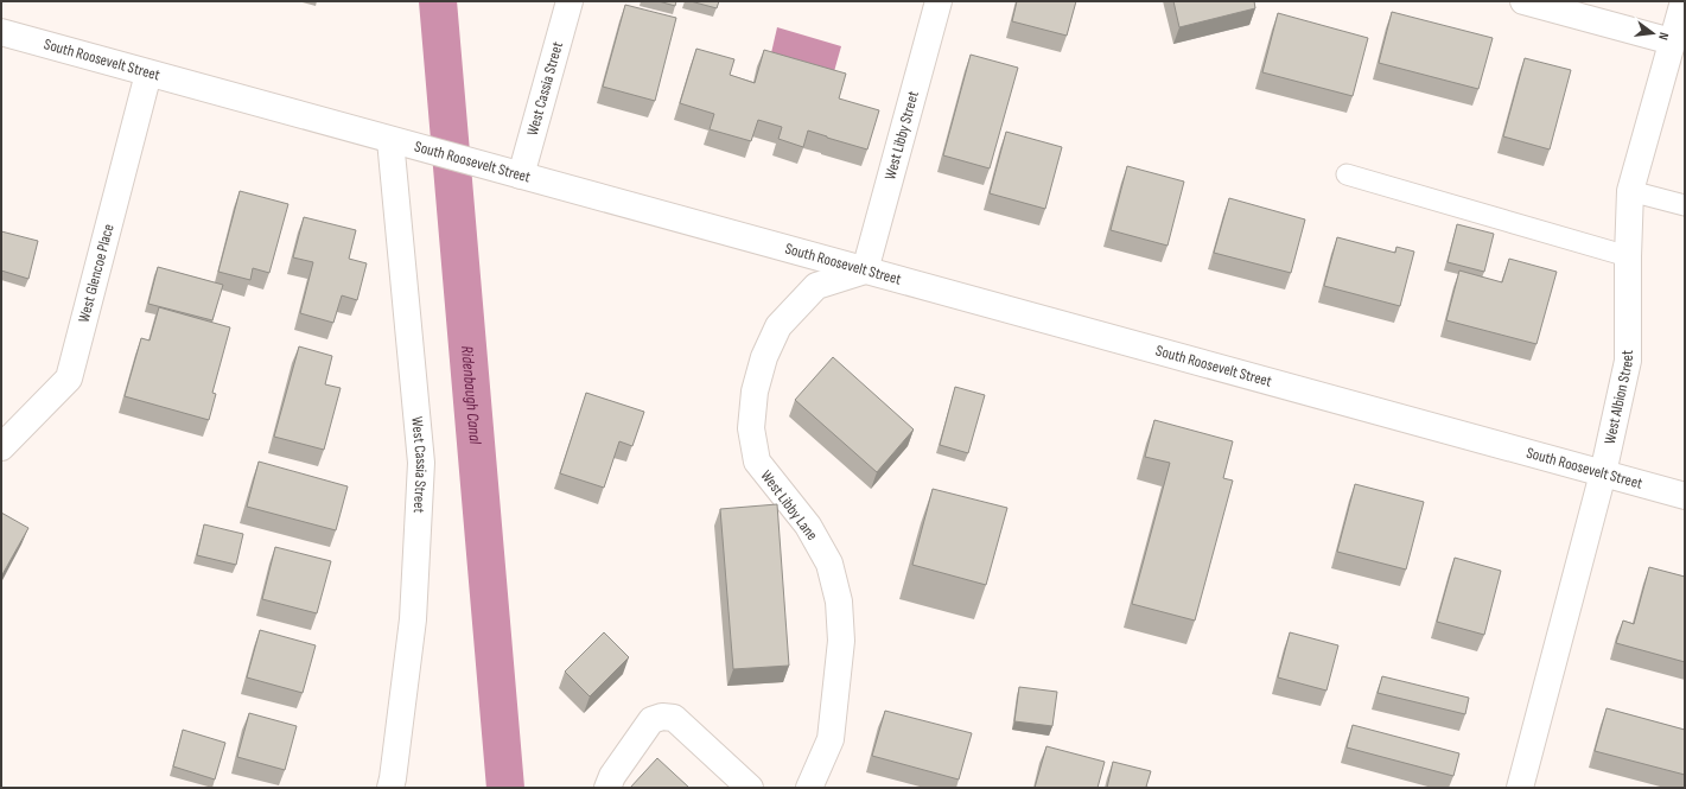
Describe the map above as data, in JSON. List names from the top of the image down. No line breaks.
{"streets":{"street":["South Roosevelt Street","West Cassia Street","West Libby Street","West Glencoe Place","West Albion Street","West Libby Lane"]},"crossings":[["South Roosevelt Street","West Cassia Street"],["South Roosevelt Street","West Libby Street"],["South Roosevelt Street","West Glencoe Place"],["South Roosevelt Street","West Albion Street"],["South Roosevelt Street","West Libby Lane"],["West Libby Street","West Libby Lane"]],"water":["Ridenbaugh Canal"],"north":"right"}
